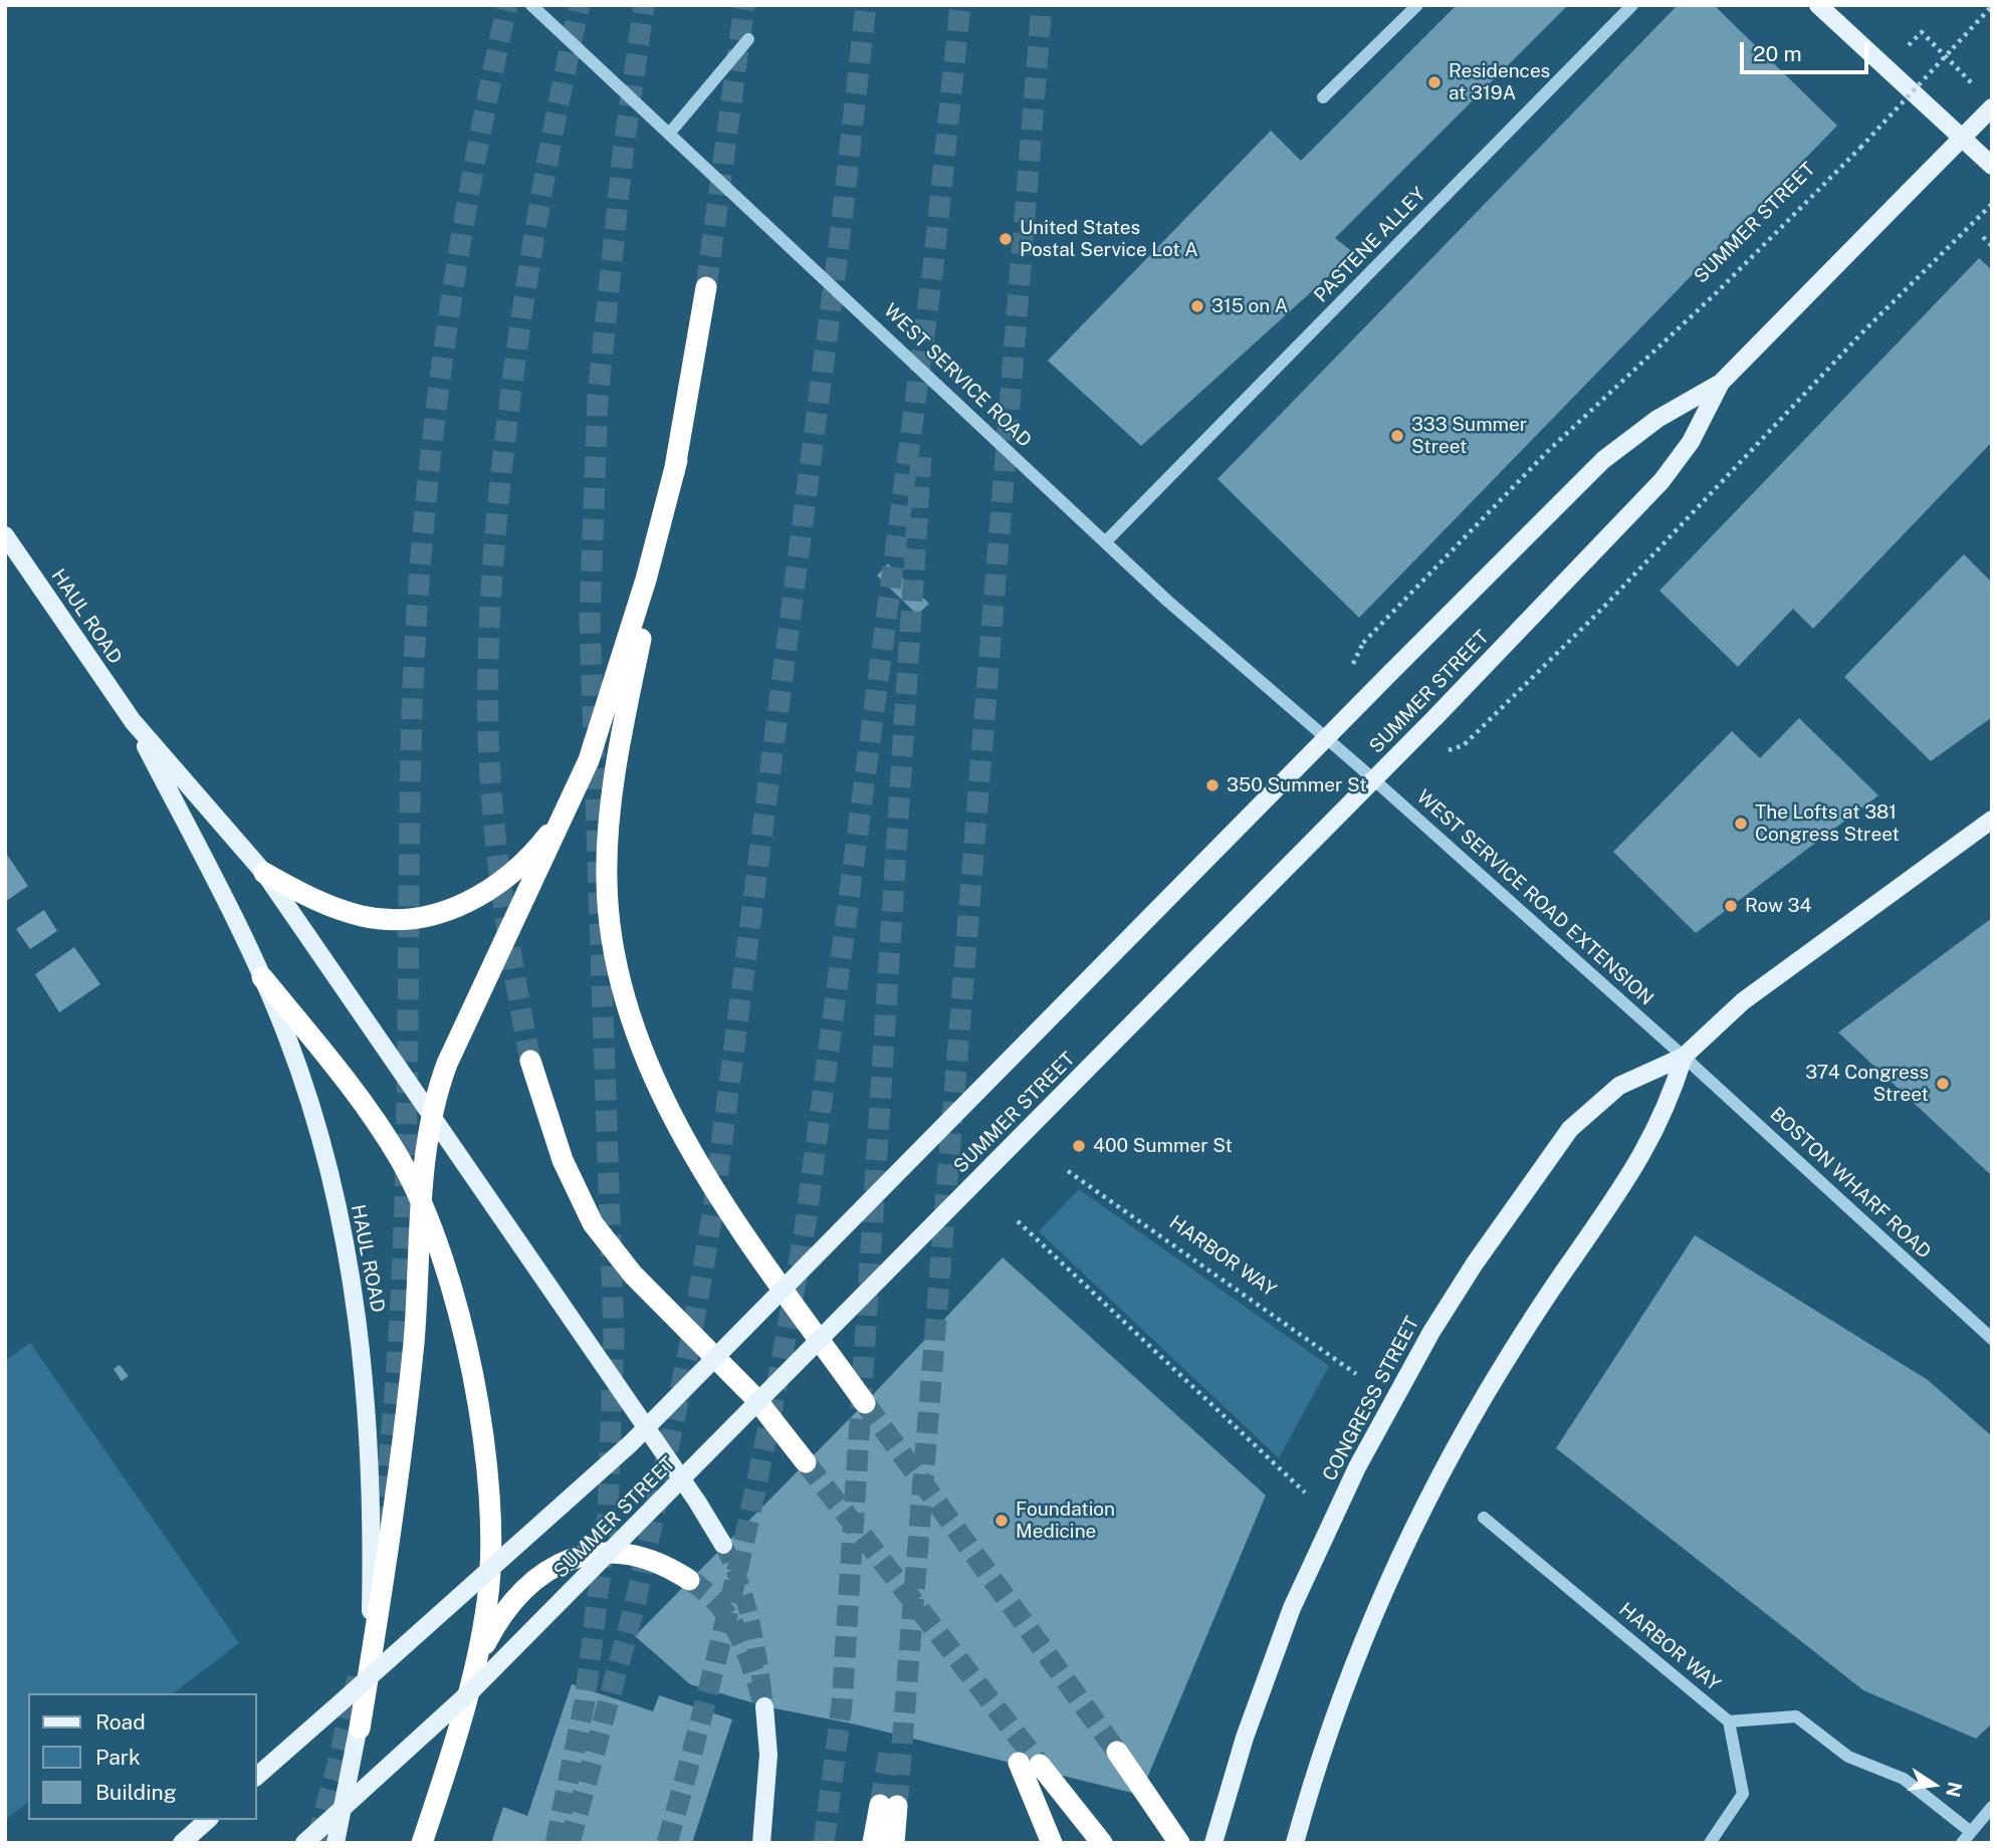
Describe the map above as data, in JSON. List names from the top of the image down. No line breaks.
{"streets":{"main road":["SUMMER STREET","HAUL ROAD","CONGRESS STREET"],"street":["PASTENE ALLEY","WEST SERVICE ROAD","WEST SERVICE ROAD EXTENSION","BOSTON WHARF ROAD","HARBOR WAY"]},"crossings":[["PASTENE ALLEY","WEST SERVICE ROAD"],["WEST SERVICE ROAD","WEST SERVICE ROAD EXTENSION"],["WEST SERVICE ROAD EXTENSION","BOSTON WHARF ROAD"],["WEST SERVICE ROAD EXTENSION","CONGRESS STREET"],["BOSTON WHARF ROAD","CONGRESS STREET"]],"places":["Residences at 319A","United States Postal Service Lot A","315 on A","333 Summer Street","350 Summer St","The Lofts at 381 Congress Street","Row 34","374 Congress Street","400 Summer St","Foundation Medicine"],"legend":["Road","Park","Building"],"scale_bar":"20 m","north":"right"}
